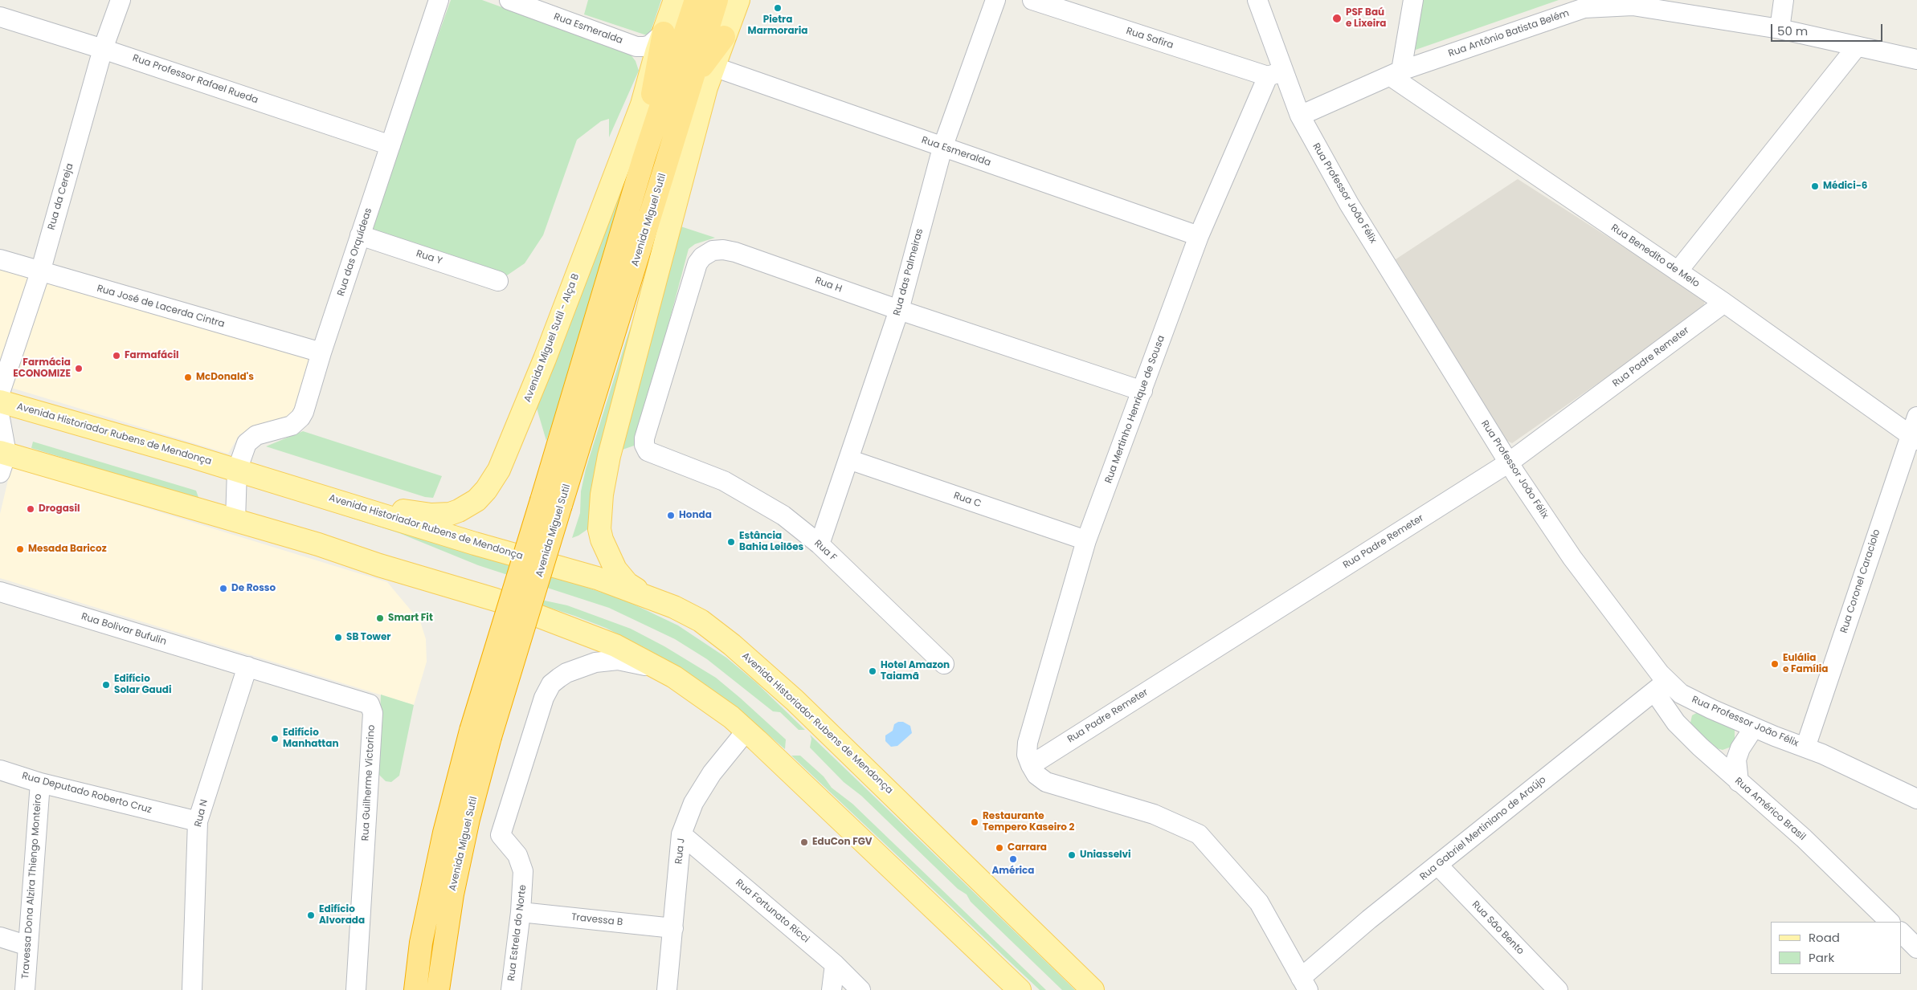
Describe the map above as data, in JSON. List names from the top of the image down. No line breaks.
{"streets":{"highway":["Avenida Miguel Sutil"],"main road":["Avenida Miguel Sutil - Alça B","Avenida Historiador Rubens de Mendonça"],"street":["Rua Esmeralda","Rua Antônio Batista Belém","Rua Safira","Rua Professor Rafael Rueda","Rua Professor João Félix","Rua da Cereja","Rua das Orquídeas","Rua Benedito de Melo","Rua Y","Rua das Palmeiras","Rua H","Rua José de Lacerda Cintra","Rua Padre Remeter","Rua Mertinho Henrique de Sousa","Rua C","Rua F","Rua Coronel Caraciolo","Rua Bolivar Bufulin","Rua Guilherme Victorino","Rua Deputado Roberto Cruz","Rua Américo Brasil","Rua N","Rua Gabriel Mertiniano de Araújo","Rua J","Travessa Dona Alzira Thiengo Monteiro","Rua Fortunato Ricci","Travessa B","Rua São Bento","Rua Estrela do Norte"]},"crossings":[["Rua Esmeralda","Avenida Miguel Sutil"],["Rua Esmeralda","Rua das Palmeiras"],["Rua Esmeralda","Avenida Miguel Sutil - Alça B"],["Rua Esmeralda","Rua Mertinho Henrique de Sousa"],["Rua Antônio Batista Belém","Rua Professor João Félix"],["Rua Antônio Batista Belém","Rua Benedito de Melo"],["Rua Safira","Rua Professor João Félix"],["Rua Safira","Rua Mertinho Henrique de Sousa"],["Rua Professor Rafael Rueda","Rua da Cereja"],["Rua Professor Rafael Rueda","Rua das Orquídeas"],["Rua Professor João Félix","Rua Padre Remeter"],["Rua Professor João Félix","Rua Mertinho Henrique de Sousa"],["Rua Professor João Félix","Rua Coronel Caraciolo"],["Rua Professor João Félix","Rua Américo Brasil"],["Rua Professor João Félix","Rua Gabriel Mertiniano de Araújo"],["Rua da Cereja","Rua José de Lacerda Cintra"],["Avenida Miguel Sutil","Avenida Historiador Rubens de Mendonça"],["Rua das Orquídeas","Rua Y"],["Rua das Orquídeas","Rua José de Lacerda Cintra"],["Rua das Orquídeas","Avenida Historiador Rubens de Mendonça"],["Rua Benedito de Melo","Rua Padre Remeter"],["Rua Benedito de Melo","Rua Coronel Caraciolo"],["Rua das Palmeiras","Rua H"],["Rua das Palmeiras","Rua C"],["Rua das Palmeiras","Rua F"],["Rua H","Rua Mertinho Henrique de Sousa"],["Rua H","Rua F"],["Avenida Miguel Sutil - Alça B","Avenida Historiador Rubens de Mendonça"],["Rua Padre Remeter","Rua Mertinho Henrique de Sousa"],["Rua Mertinho Henrique de Sousa","Rua C"],["Rua Bolivar Bufulin","Rua Guilherme Victorino"],["Rua Bolivar Bufulin","Rua N"],["Rua Guilherme Victorino","Rua N"],["Rua Deputado Roberto Cruz","Rua N"],["Rua Deputado Roberto Cruz","Travessa Dona Alzira Thiengo Monteiro"],["Rua Américo Brasil","Rua Gabriel Mertiniano de Araújo"],["Rua Gabriel Mertiniano de Araújo","Rua São Bento"],["Rua J","Rua Fortunato Ricci"],["Rua J","Travessa B"],["Travessa B","Rua Estrela do Norte"]],"places":["Pietra Marmoraria","PSF Baú e Lixeira","Médici-6","Farmafácil","Farmácia ECONOMIZE","McDonald's","Drogasil","Honda","Estância Bahia Leilões","Mesada Baricoz","De Rosso","Smart Fit","SB Tower","Eulália e Família","Hotel Amazon Taiamã","Edifício Solar Gaudi","Edifício Manhattan","Restaurante Tempero Kaseiro 2","EduCon FGV","Carrara","Uniasselvi","América","Edifício Alvorada"],"legend":["Road","Park"],"scale_bar":"50 m"}
